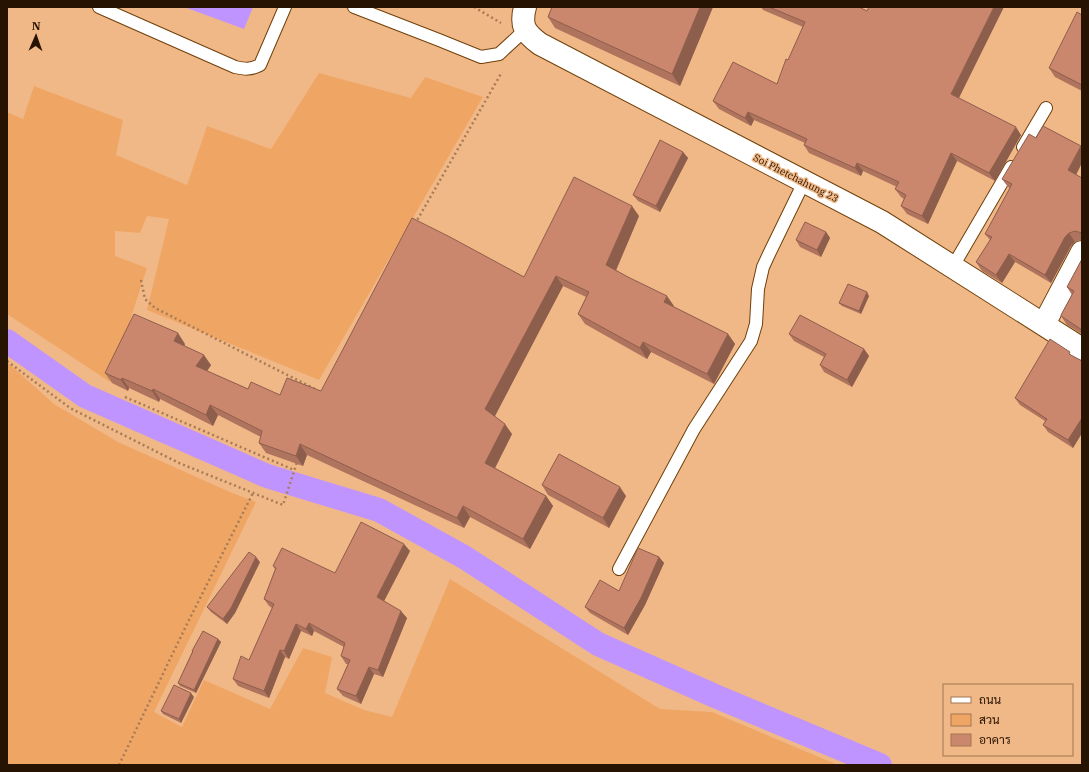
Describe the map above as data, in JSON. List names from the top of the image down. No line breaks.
{"streets":{"street":["Soi Phetchahung 23"]},"legend":["ถนน","สวน","อาคาร"],"north":"top"}
